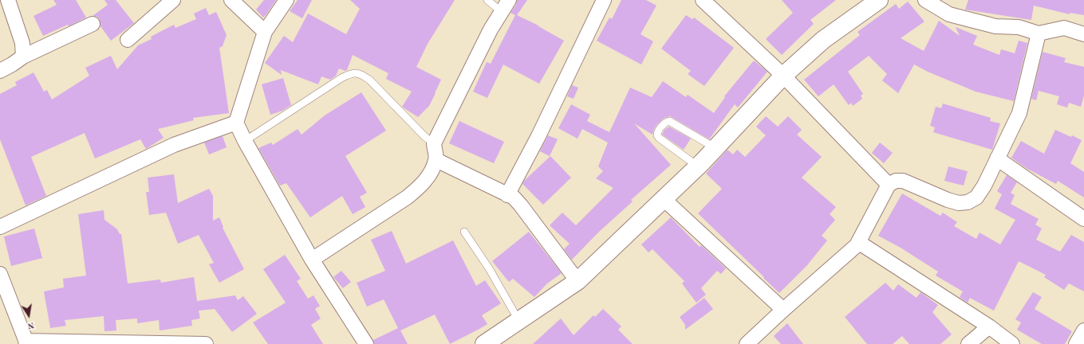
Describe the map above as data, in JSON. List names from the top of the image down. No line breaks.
{"north":"bottom"}
